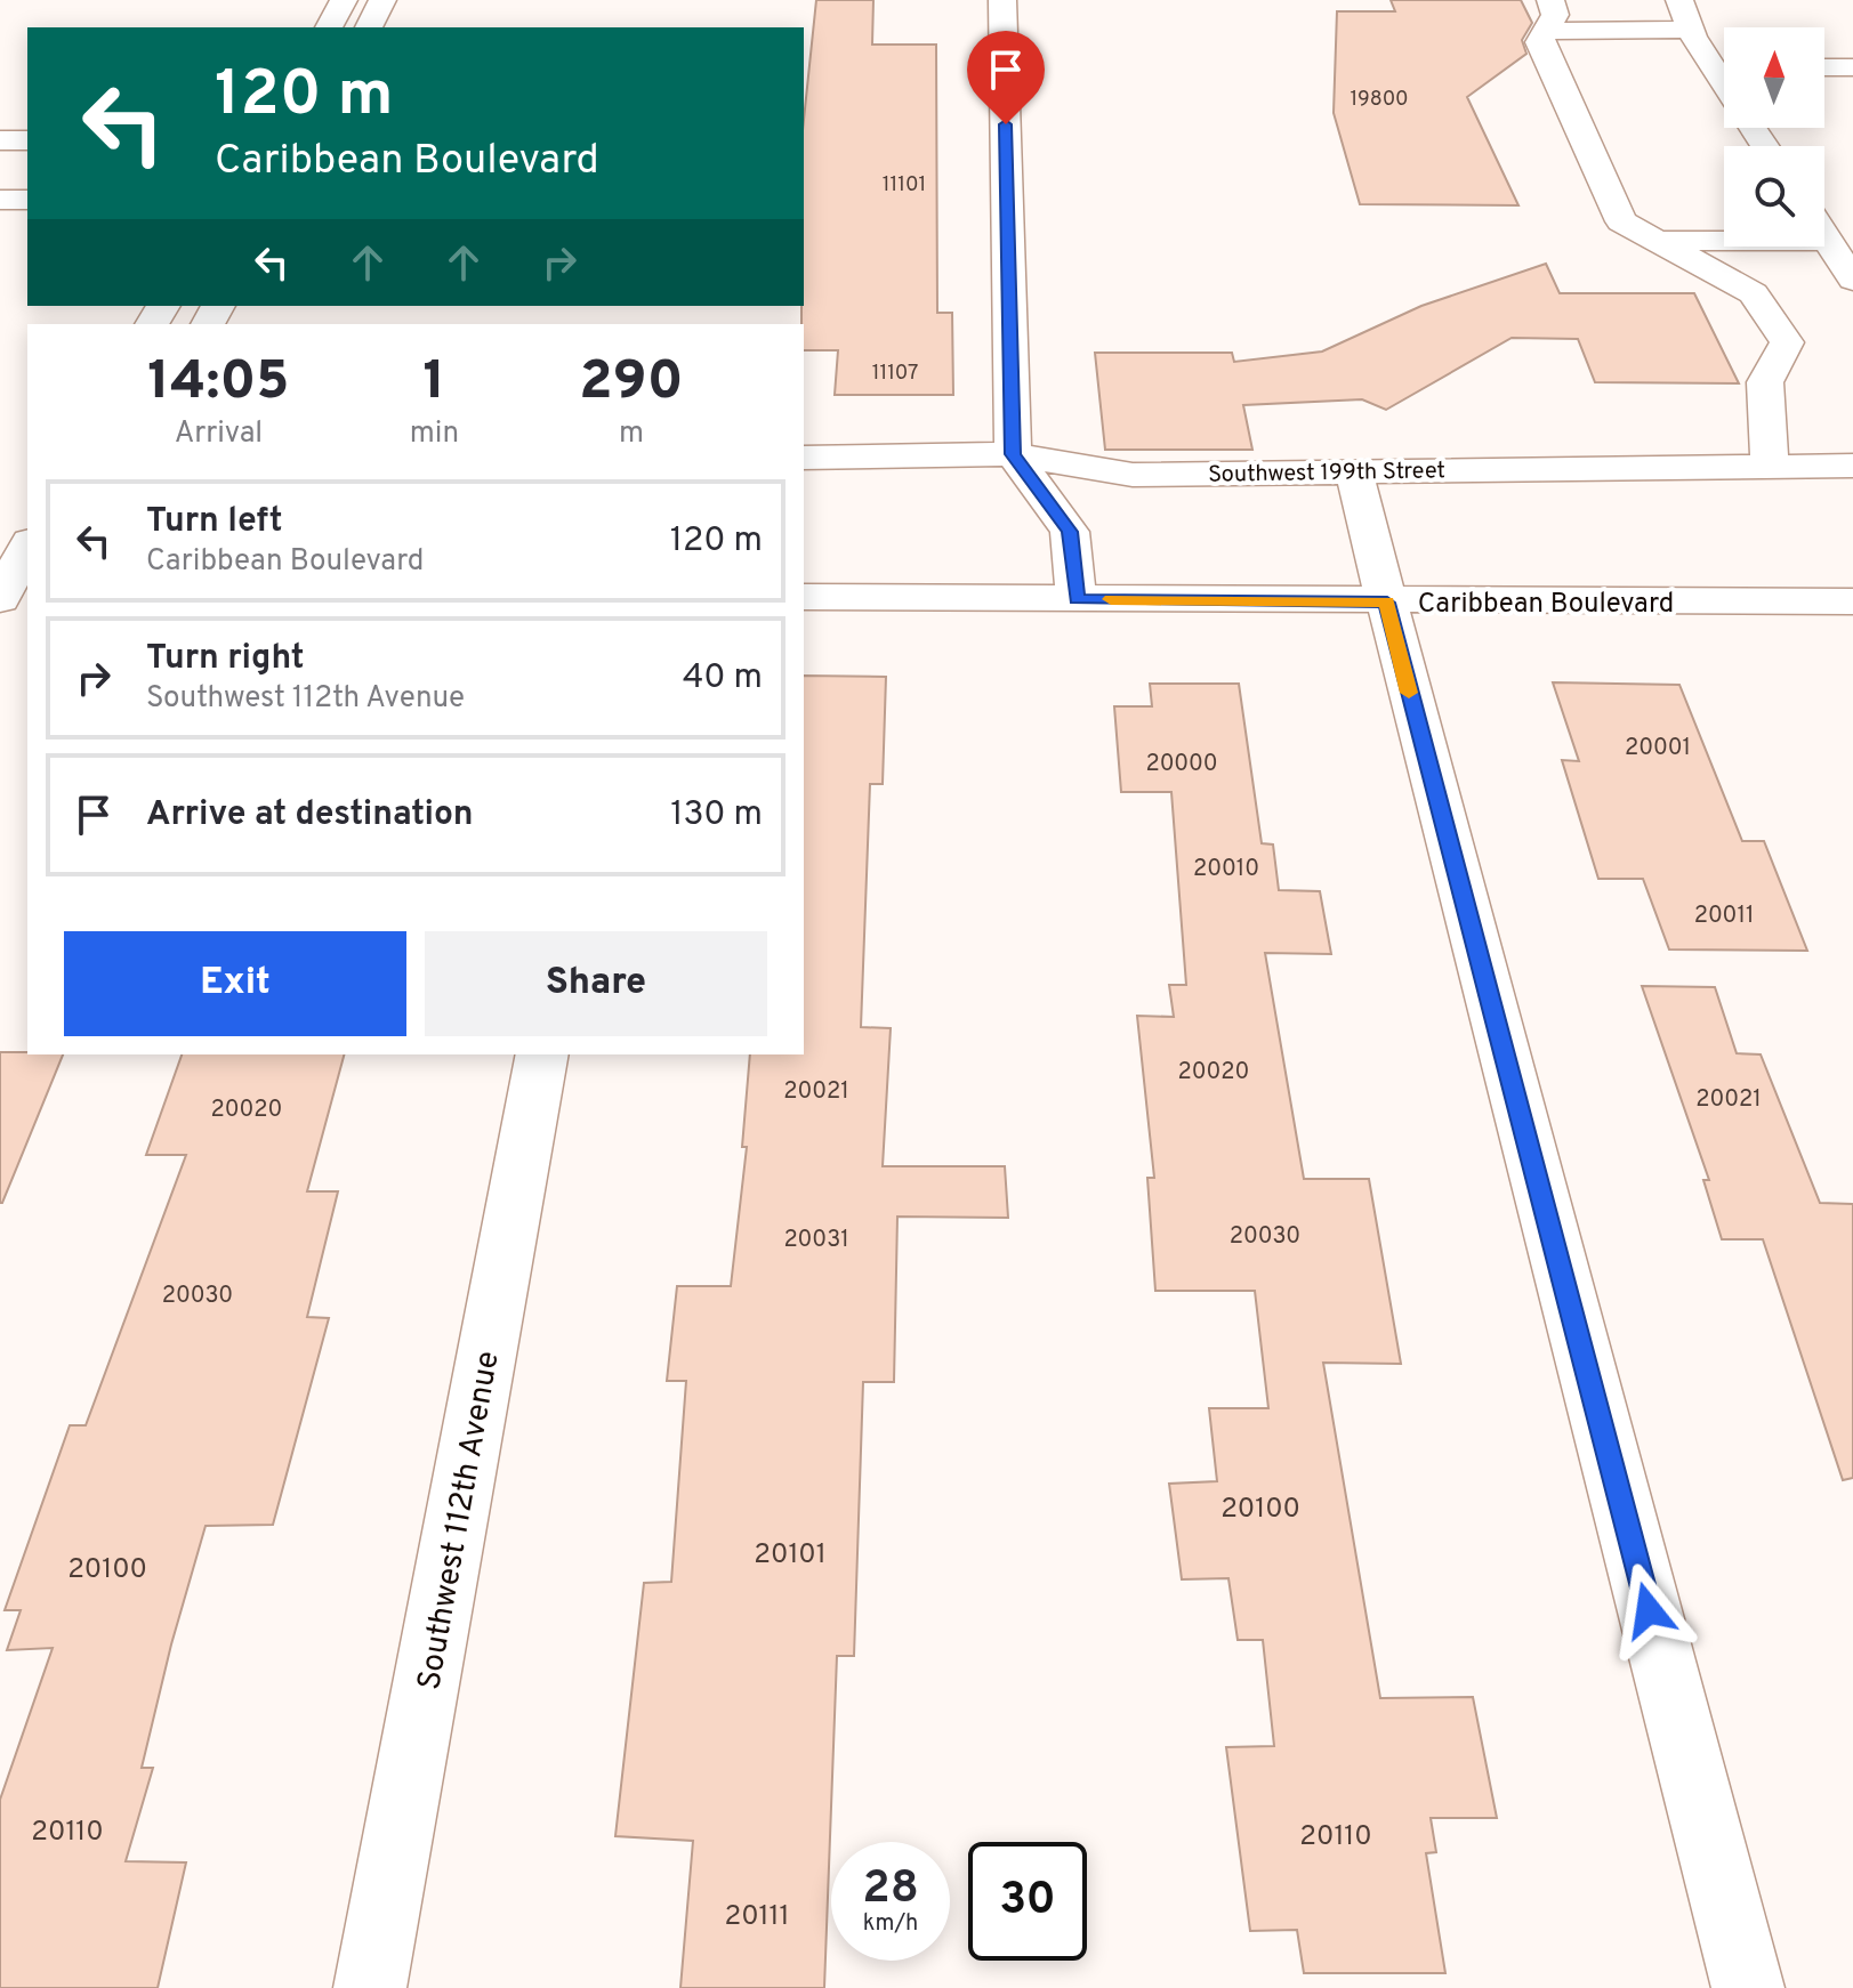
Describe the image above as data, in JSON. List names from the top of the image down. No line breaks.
{"streets":{"street":["Southwest 199th Street","Caribbean Boulevard","Southwest 112th Avenue"]},"house_numbers":["19800","11101","11107","20001","20000","20010","20011","20020","20021","20021","20020","20030","20031","20030","20100","20101","20100","20110","20110","20111"],"north":"top","page":{"turn":["120 m","Caribbean Boulevard"],"eta":["14:05","Arrival","1","min","290","m"],"list":[{"name":"Turn left","note":"Caribbean Boulevard","value":"120 m"},{"name":"Turn right","note":"Southwest 112th Avenue","value":"40 m"},{"name":"Arrive at destination","value":"130 m"}],"buttons":["Exit","Share"],"speed":"28 km/h","limit":"30"}}
